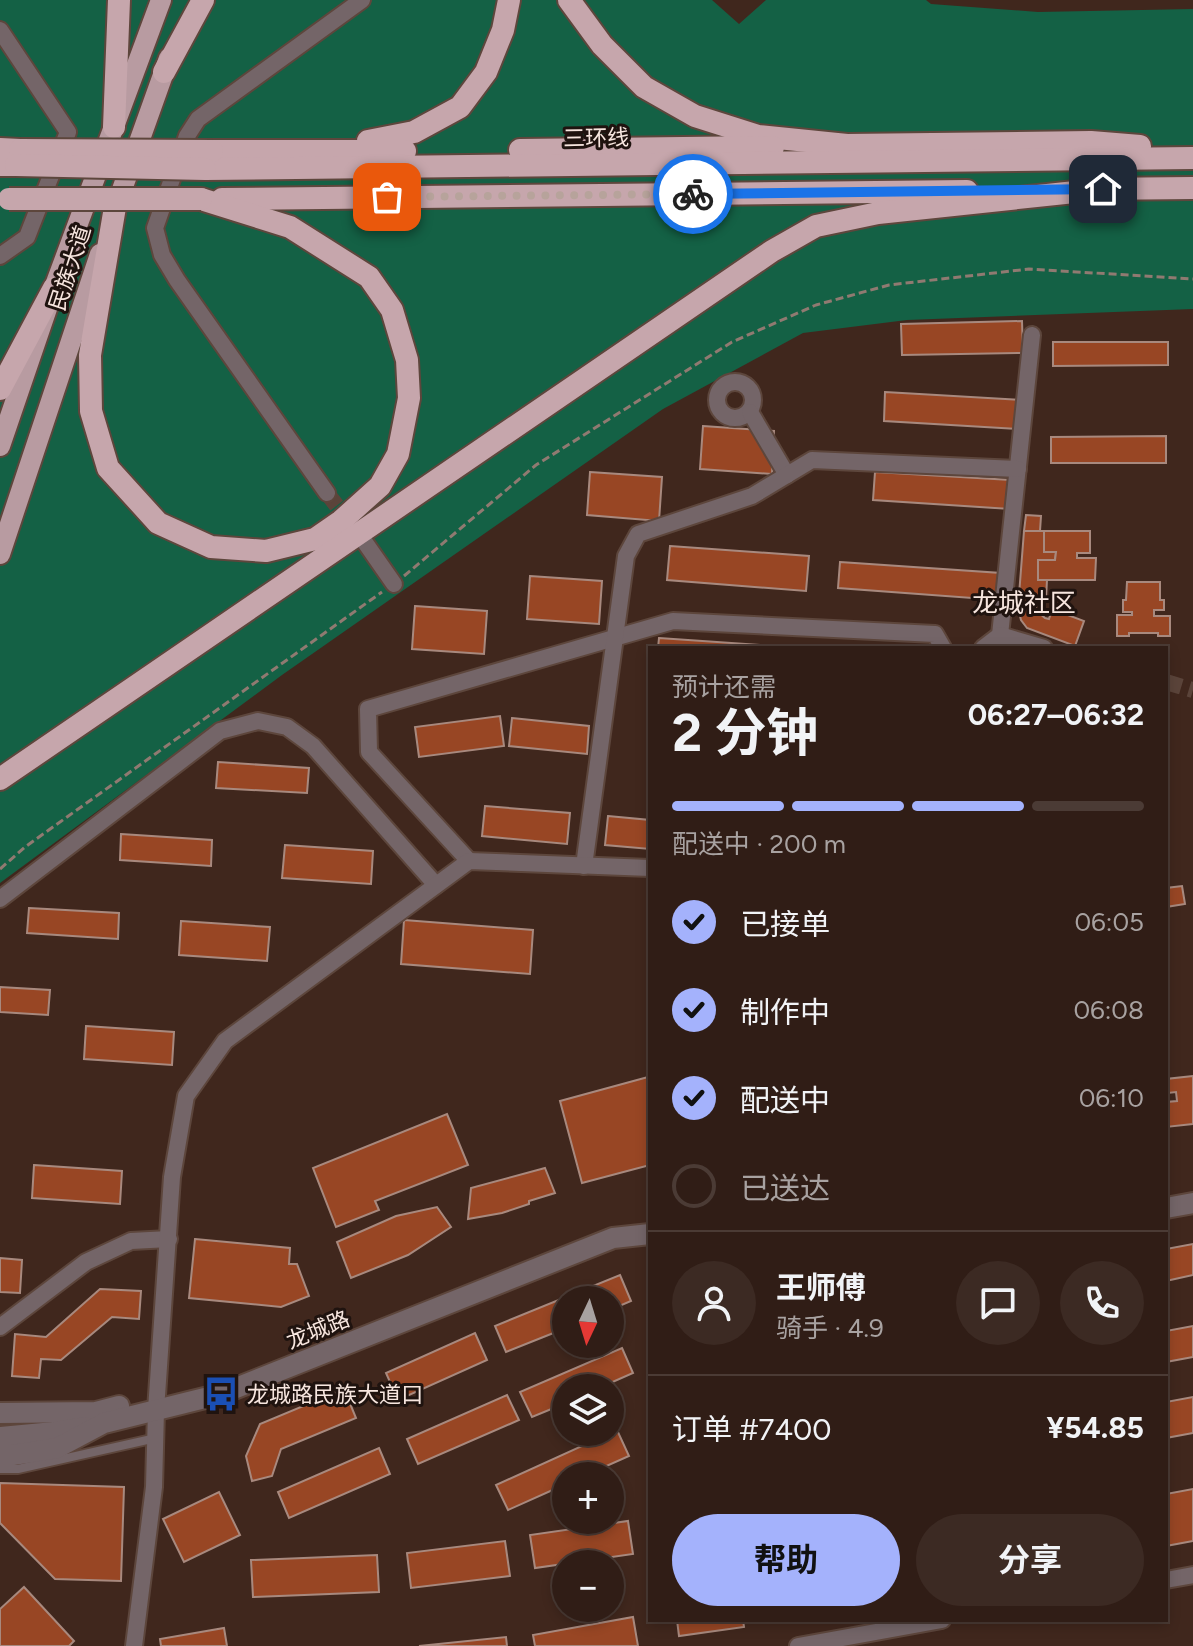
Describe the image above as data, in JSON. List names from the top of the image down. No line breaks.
{"streets":{"highway":["三环线"],"main road":["民族大道"],"street":["龙城路"]},"districts":["龙城社区"],"places":{"bus stop":["龙城路民族大道口"]},"north":"bottom","page":{"heading":["2 分钟","预计还需","06:27–06:32"],"panel":["王师傅","骑手 · 4.9","订单 #7400","¥54.85"],"bar":"配送中 · 200 m","list":[["已接单","06:05"],["制作中","06:08"],["配送中","06:10"],"已送达"],"map_buttons":["+","−"],"buttons":["帮助","分享"]}}
